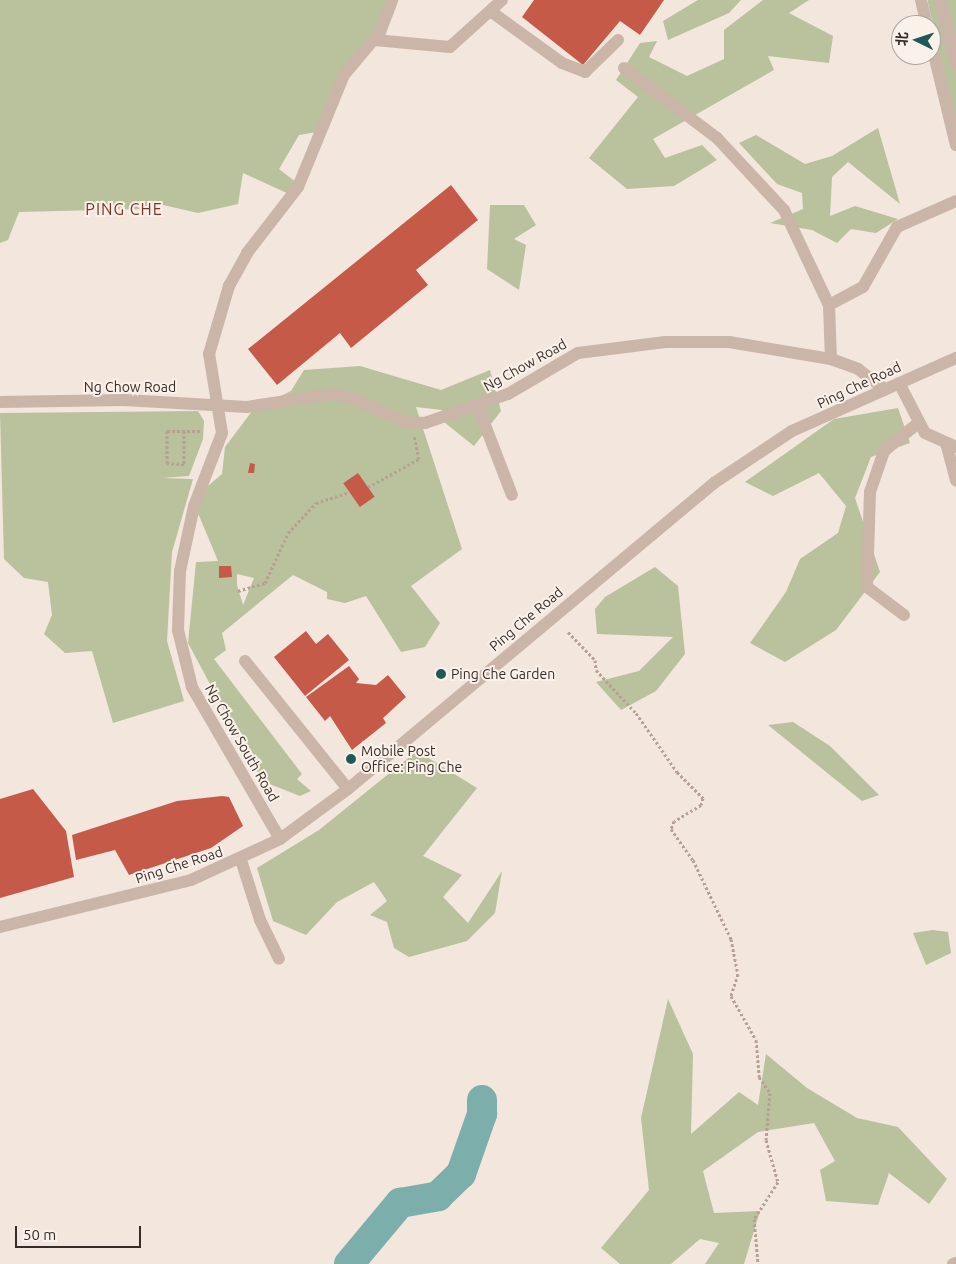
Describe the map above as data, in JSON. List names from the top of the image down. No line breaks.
{"streets":{"street":["Ng Chow Road","Ping Che Road","Ng Chow South Road"]},"crossings":[["Ng Chow Road","Ping Che Road"],["Ng Chow Road","Ng Chow South Road"],["Ping Che Road","Ng Chow South Road"]],"districts":["PING CHE"],"places":["Ping Che Garden","Mobile Post Office: Ping Che"],"scale_bar":"50 m","north":"left"}
